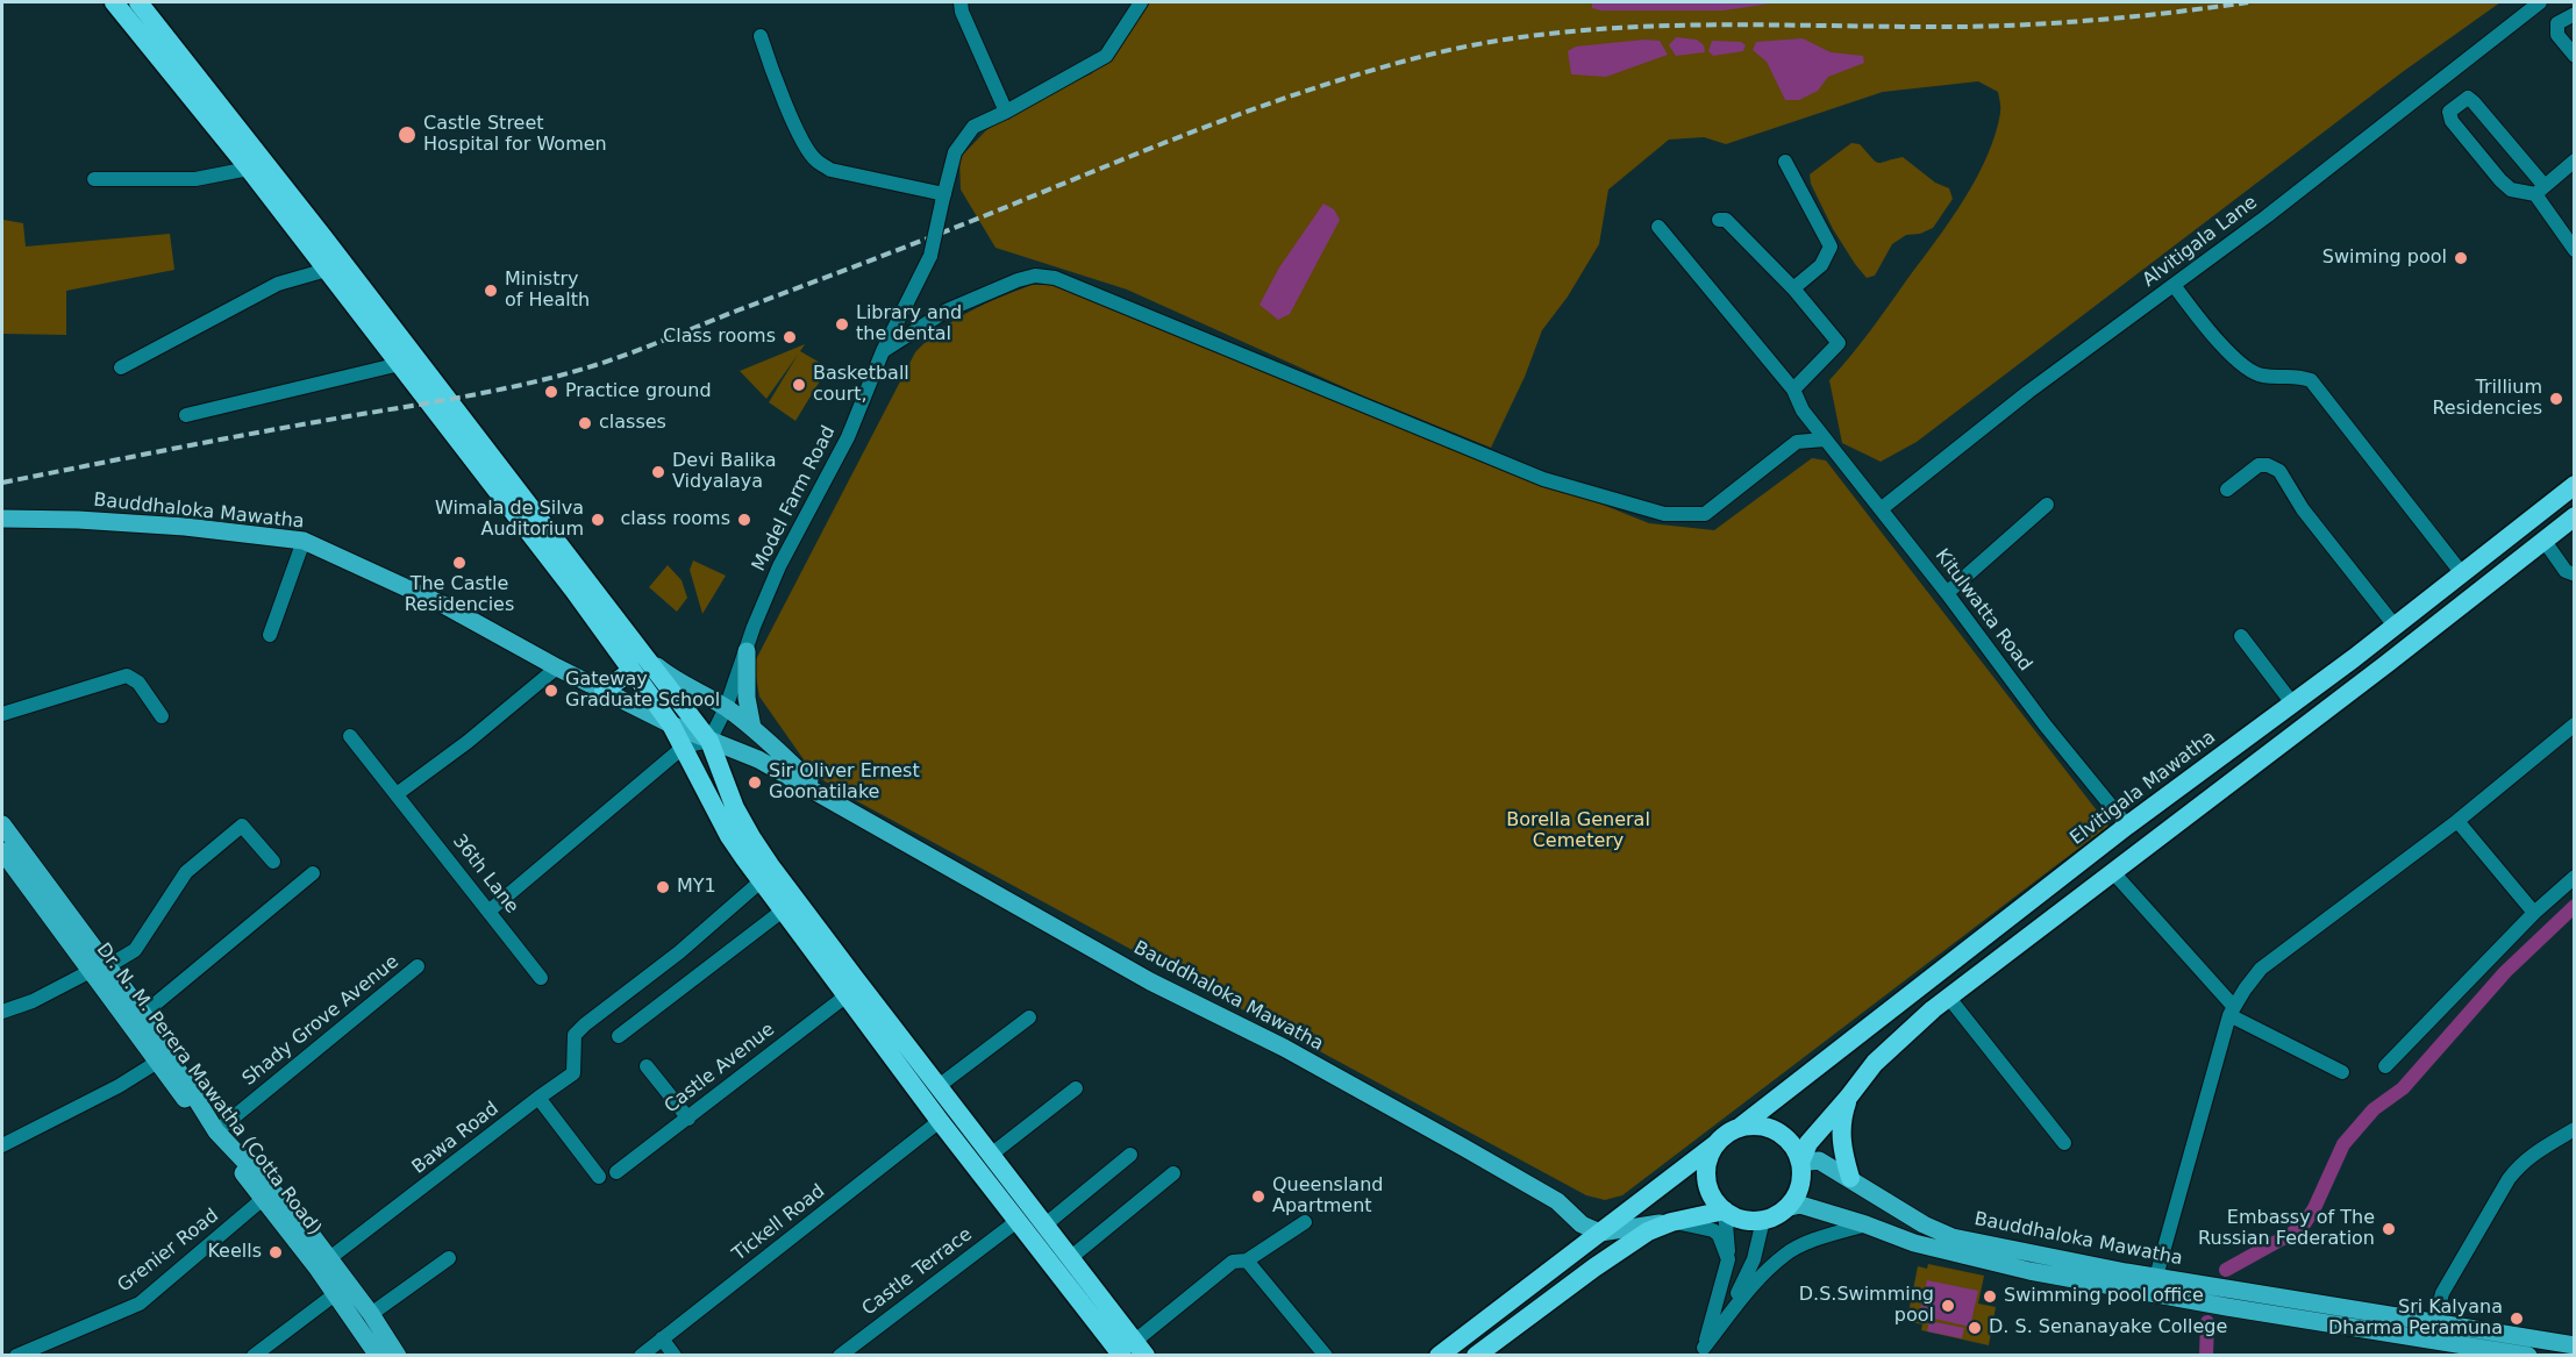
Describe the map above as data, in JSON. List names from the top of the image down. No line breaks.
{"streets":{"highway":["Elvitigala Mawatha"],"main road":["Bauddhaloka Mawatha","Dr. N. M. Perera Mawatha (Cotta Road)"],"street":["Alvitigala Lane","Model Farm Road","Kitulwatta Road","36th Lane","Shady Grove Avenue","Castle Avenue","Bawa Road","Tickell Road","Grenier Road","Castle Terrace"]},"crossings":[["Alvitigala Lane","Kitulwatta Road"],["Model Farm Road","Bauddhaloka Mawatha"],["Bauddhaloka Mawatha","Elvitigala Mawatha"],["Kitulwatta Road","Elvitigala Mawatha"],["Shady Grove Avenue","Dr. N. M. Perera Mawatha (Cotta Road)"],["Dr. N. M. Perera Mawatha (Cotta Road)","Bawa Road"],["Dr. N. M. Perera Mawatha (Cotta Road)","Grenier Road"]],"parks":["Borella General Cemetery"],"places":["Castle Street Hospital for Women","Swiming pool","Ministry of Health","Library and the dental","Class rooms","Basketball court,","Practice ground","Trillium Residencies","classes","Devi Balika Vidyalaya","Wimala de Silva Auditorium","class rooms","The Castle Residencies","Gateway Graduate School","Sir Oliver Ernest Goonatilake","MY1","Queensland Apartment","Embassy of The Russian Federation","Keells","Swimming pool office","D.S.Swimming pool","Sri Kalyana Dharma Peramuna","D. S. Senanayake College"]}
